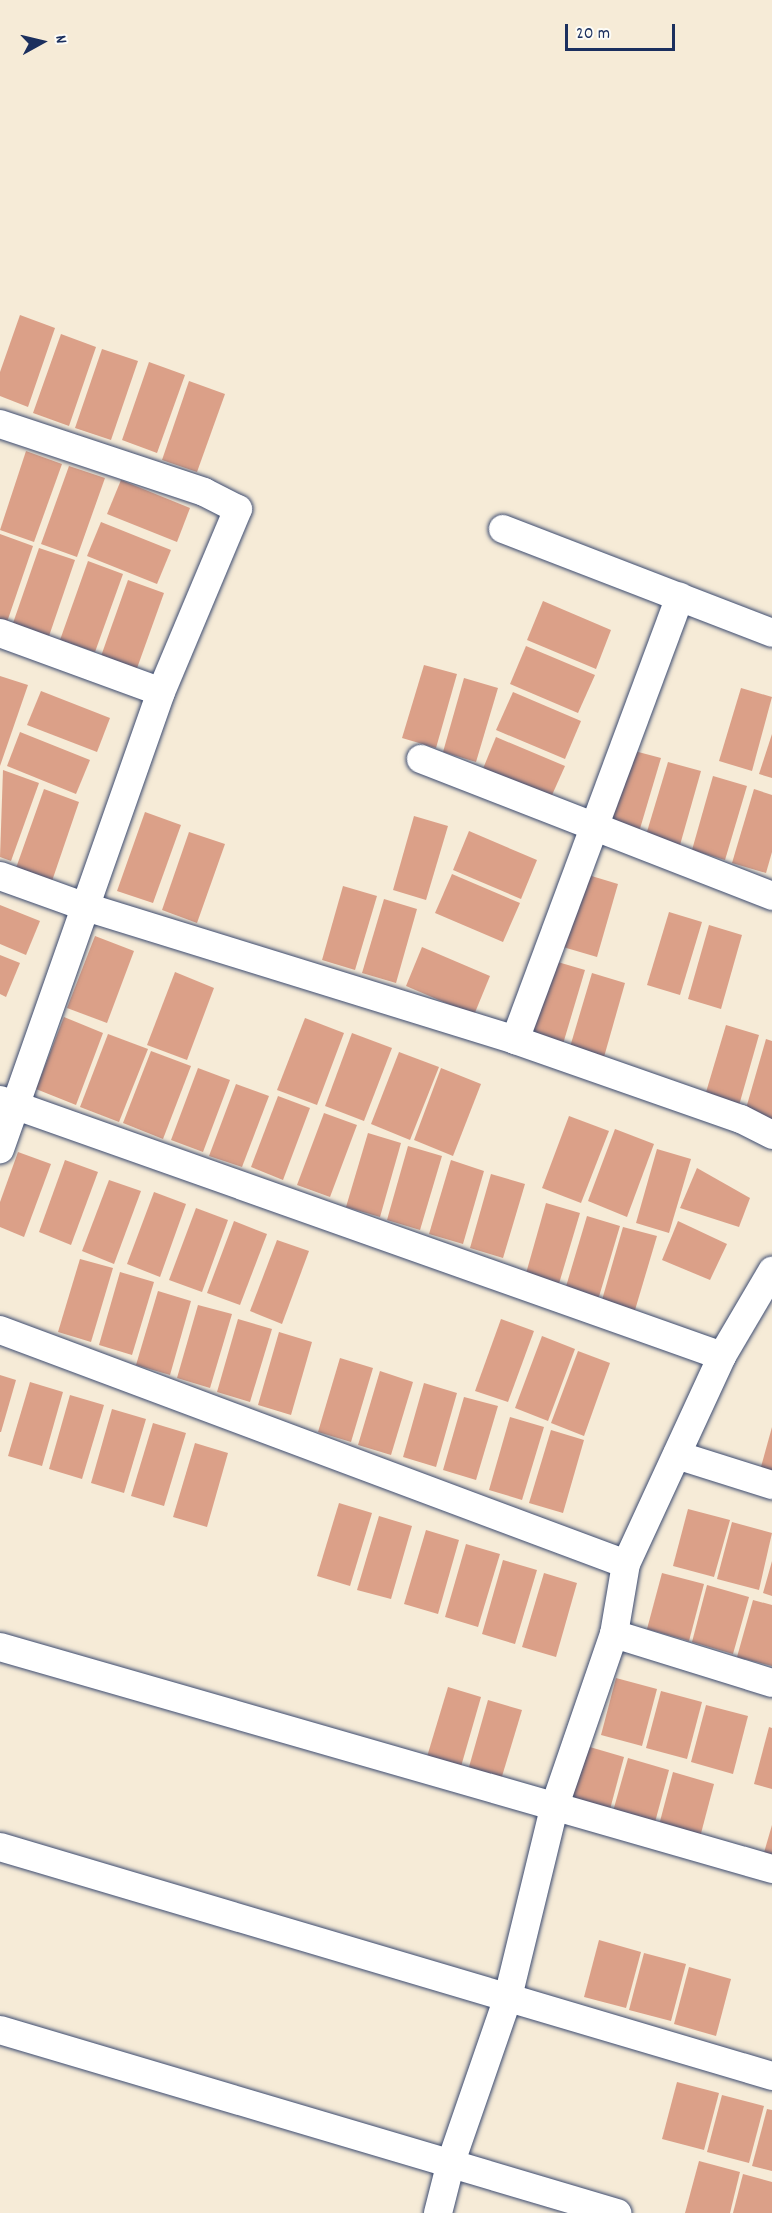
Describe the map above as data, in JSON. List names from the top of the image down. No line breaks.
{"scale_bar":"20 m","north":"right"}
